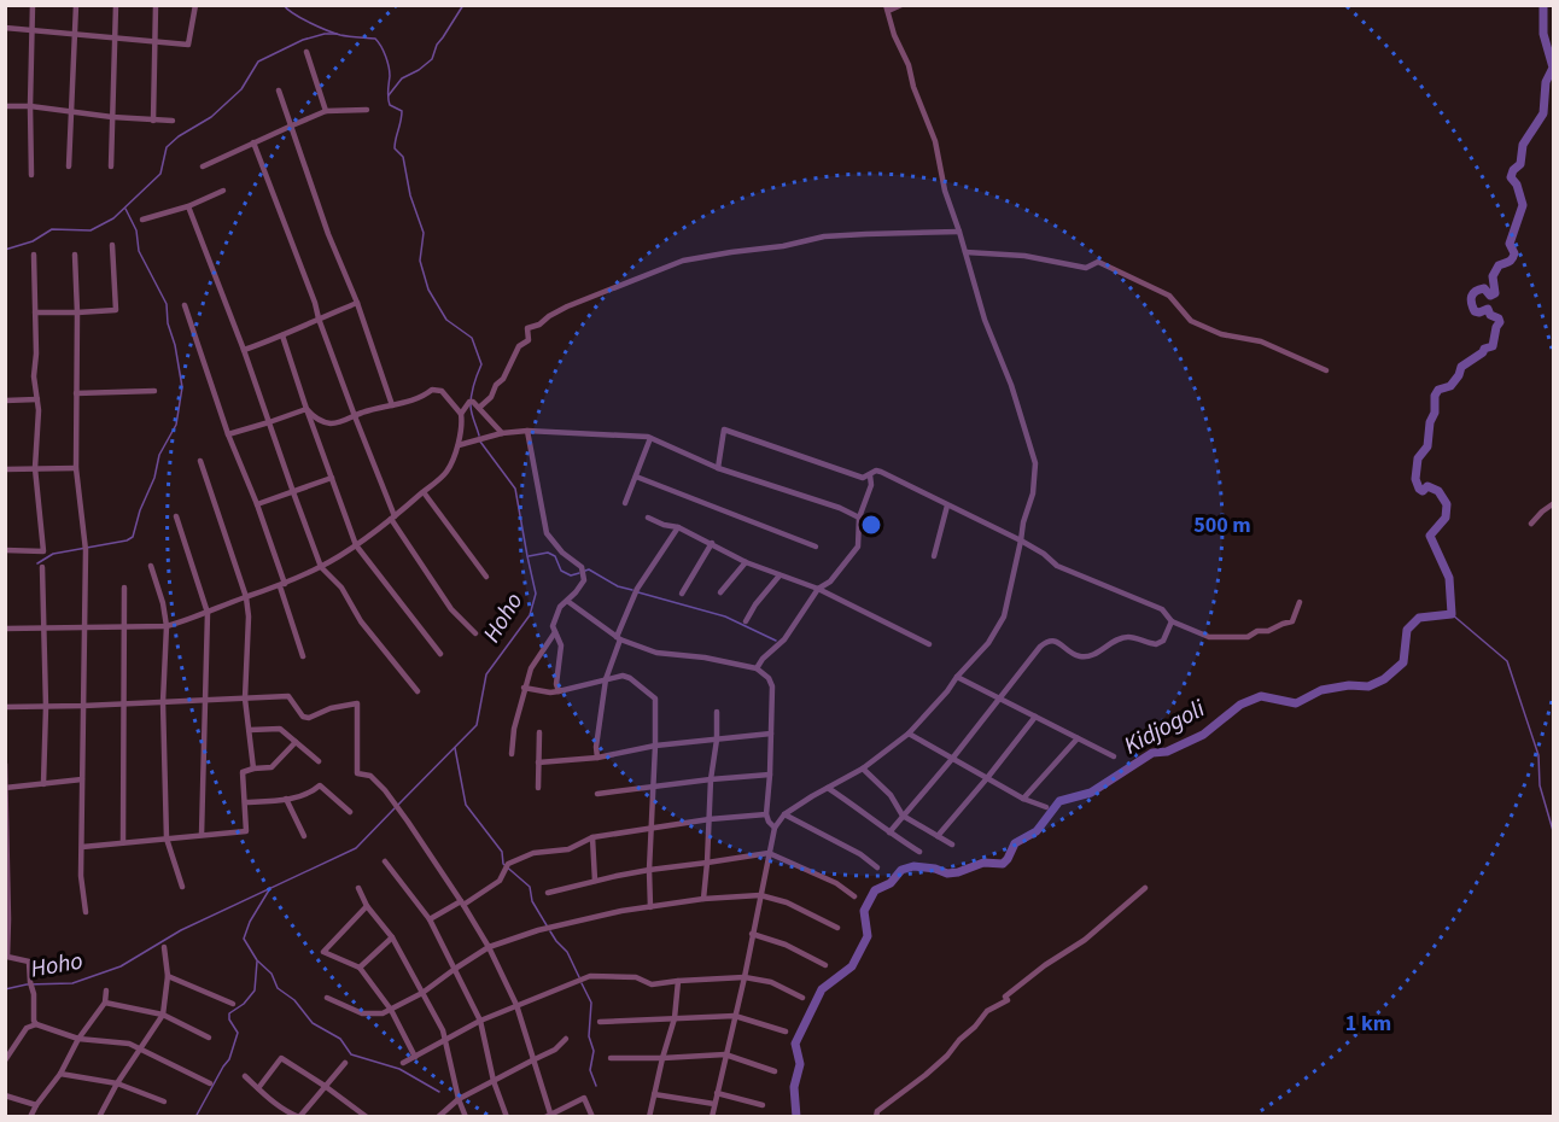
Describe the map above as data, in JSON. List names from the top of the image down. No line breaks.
{"water":["Hoho","Kidjogoli"],"rings":["500 m","1 km"]}
